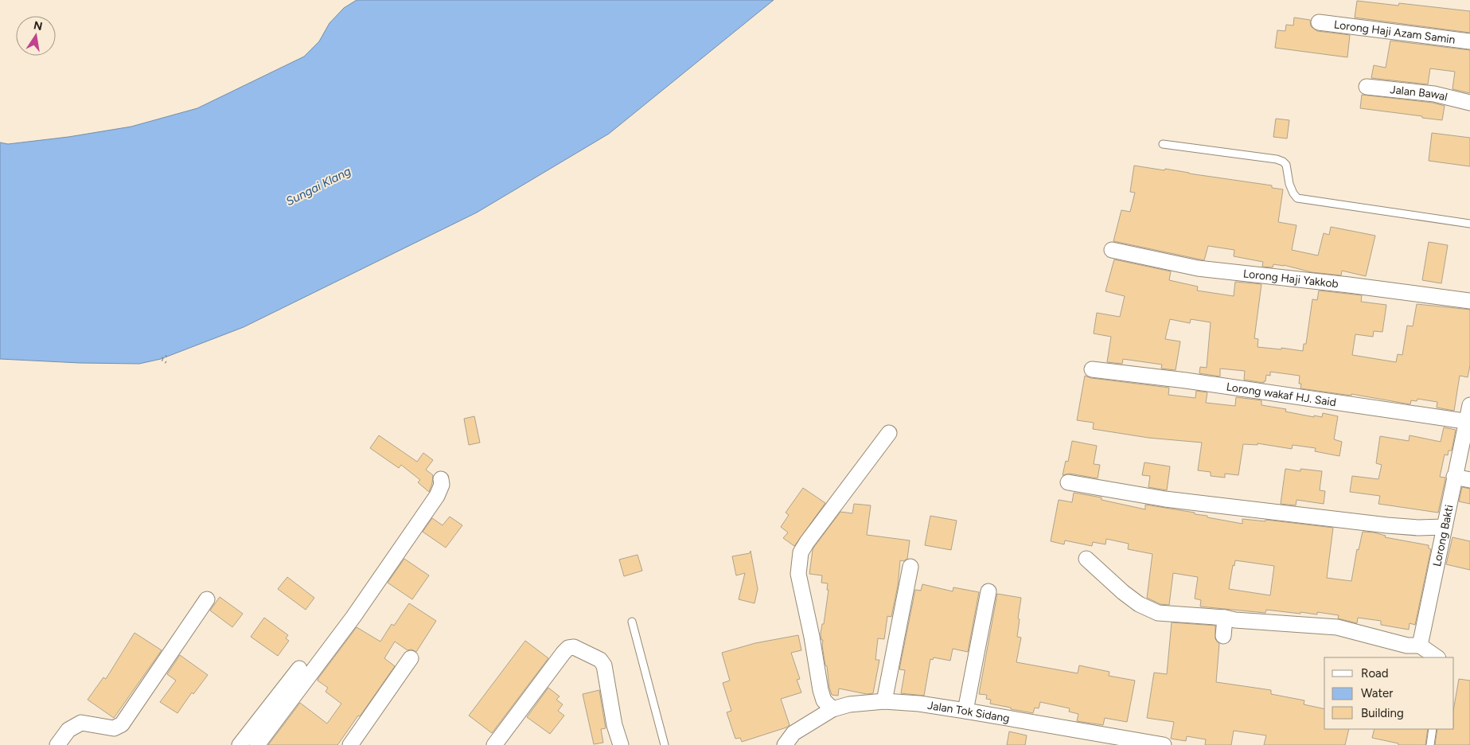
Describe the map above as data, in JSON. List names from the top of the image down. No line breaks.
{"streets":{"street":["Lorong Haji Azam Samin","Jalan Bawal","Lorong Haji Yakkob","Lorong wakaf HJ. Said","Lorong Bakti","Jalan Tok Sidang"]},"crossings":[["Lorong wakaf HJ. Said","Lorong Bakti"]],"water":["Sungai Klang"],"legend":["Road","Water","Building"],"north":"top"}
